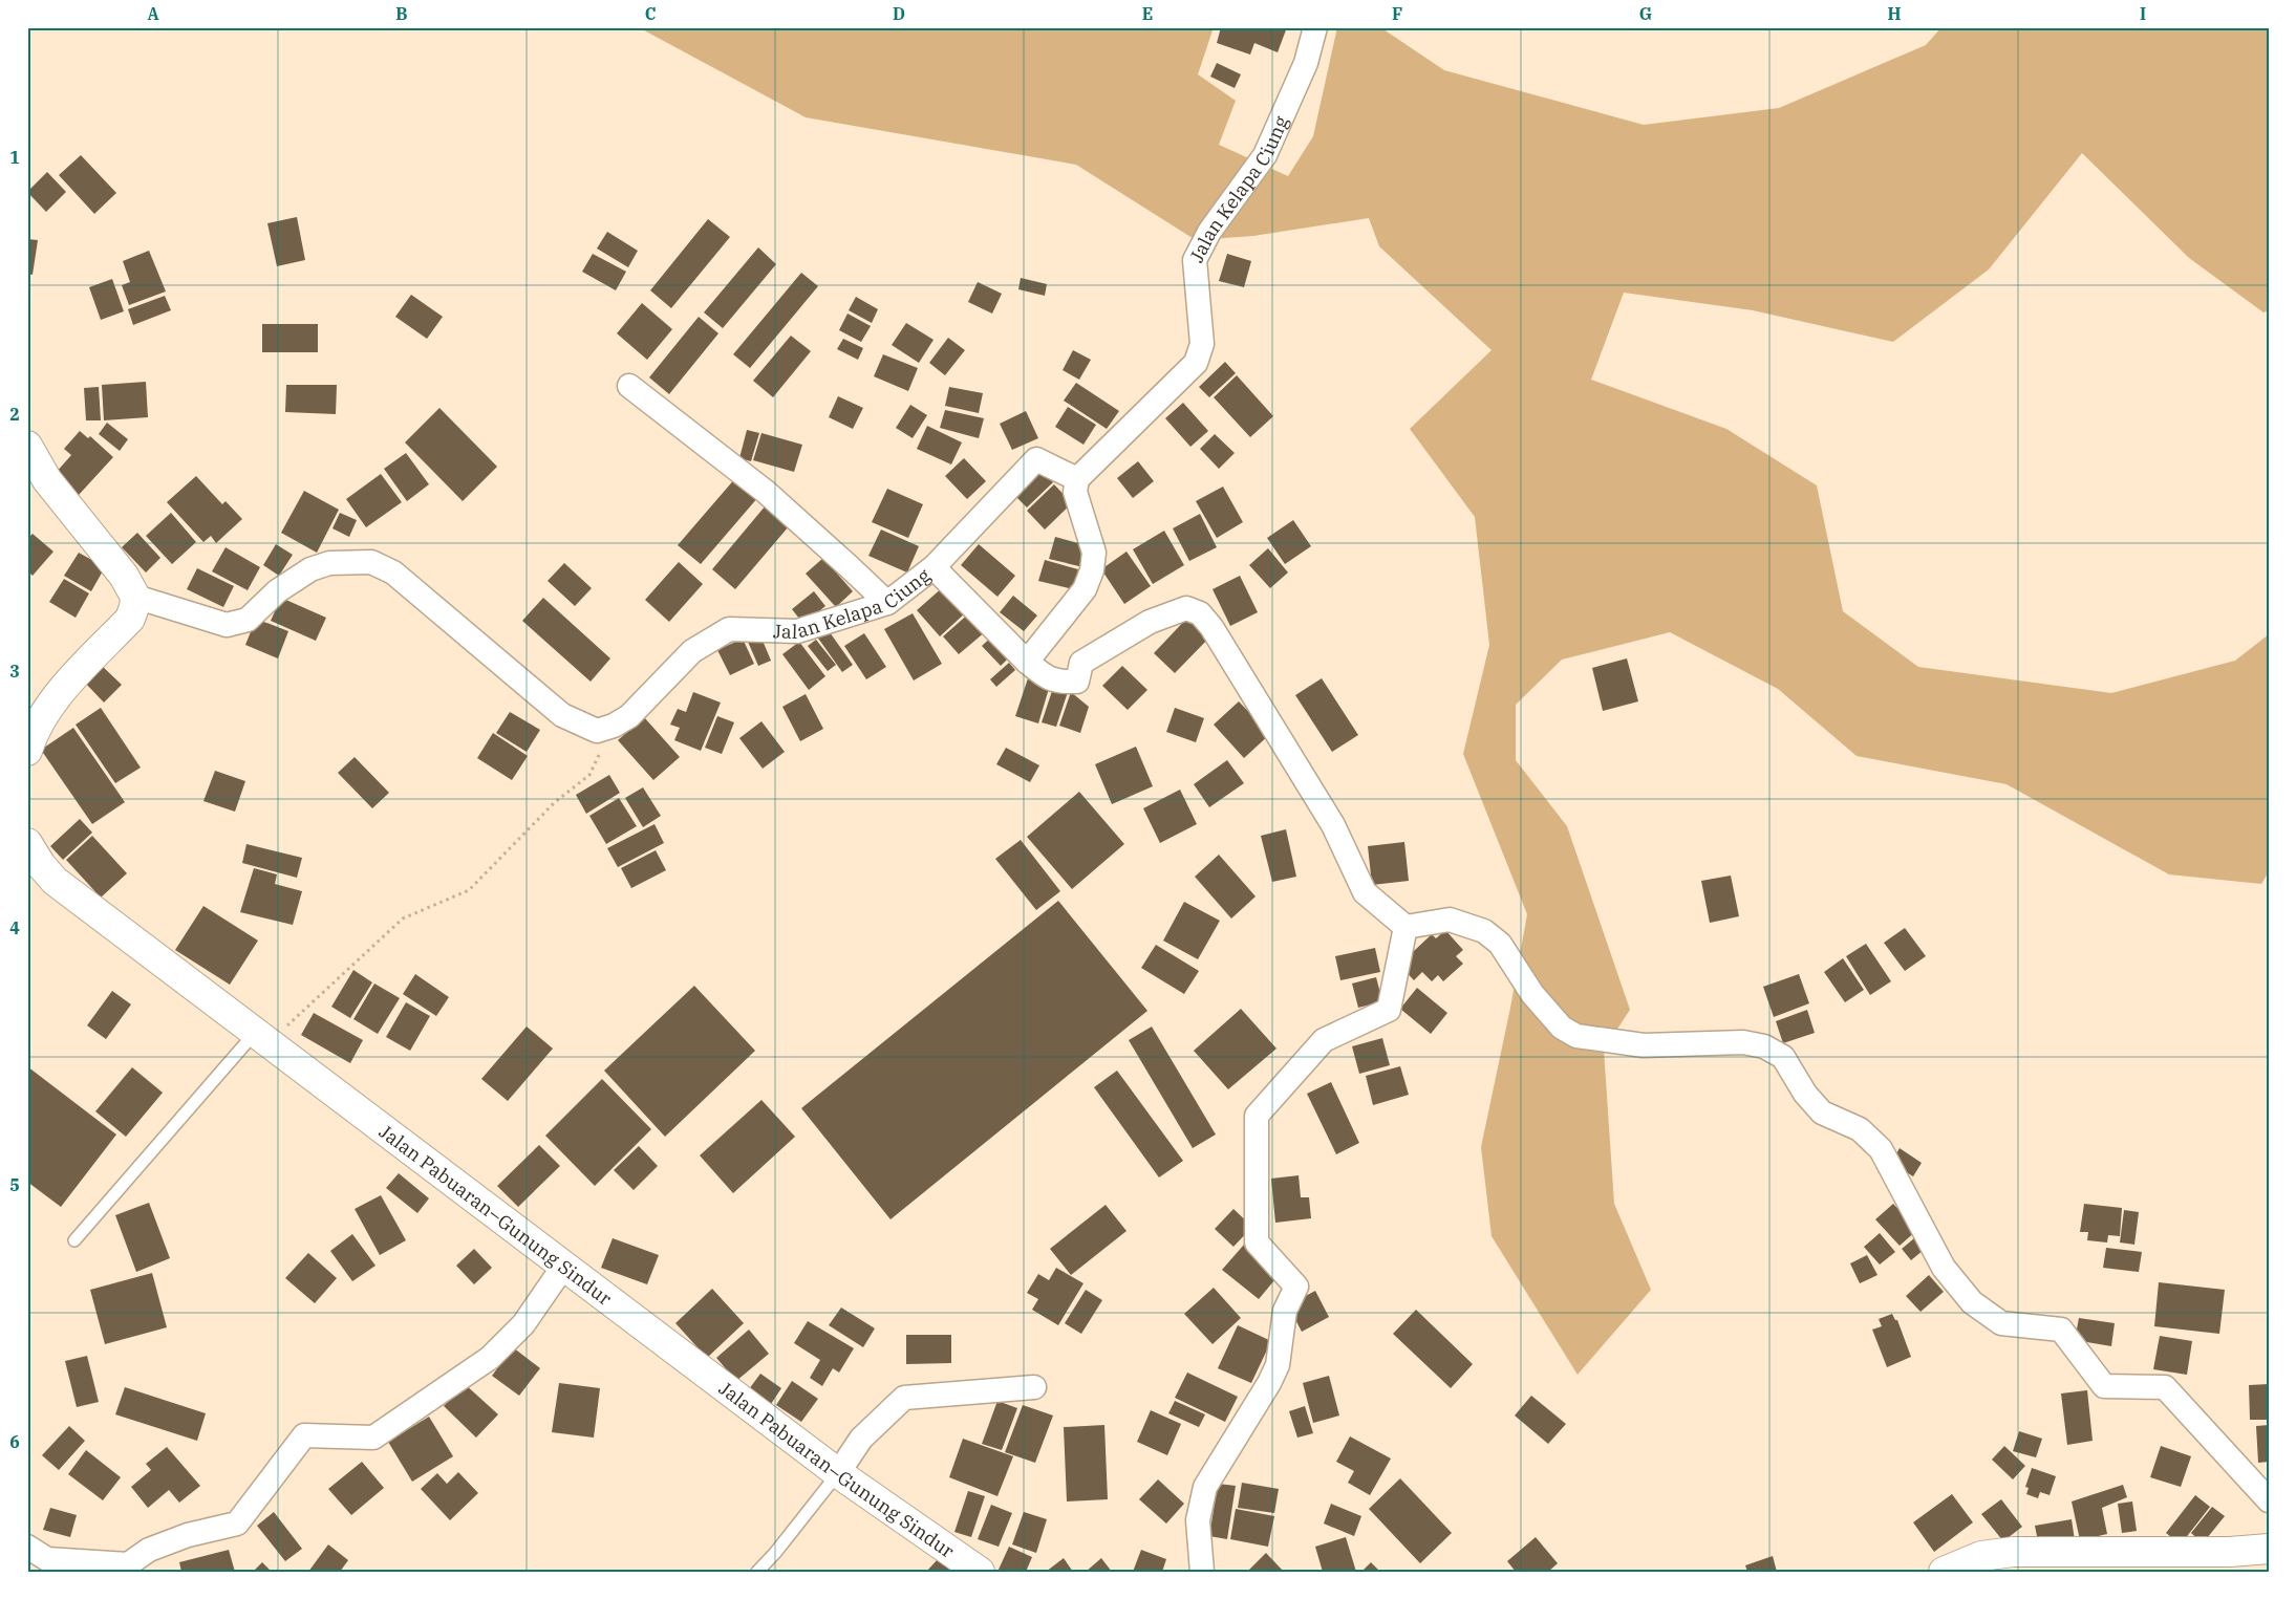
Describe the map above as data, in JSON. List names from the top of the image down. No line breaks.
{"streets":{"street":["Jalan Kelapa Ciung","Jalan Pabuaran–Gunung Sindur"]},"grid":{"columns":["A","B","C","D","E","F","G","H","I"],"rows":["1","2","3","4","5","6"]}}
